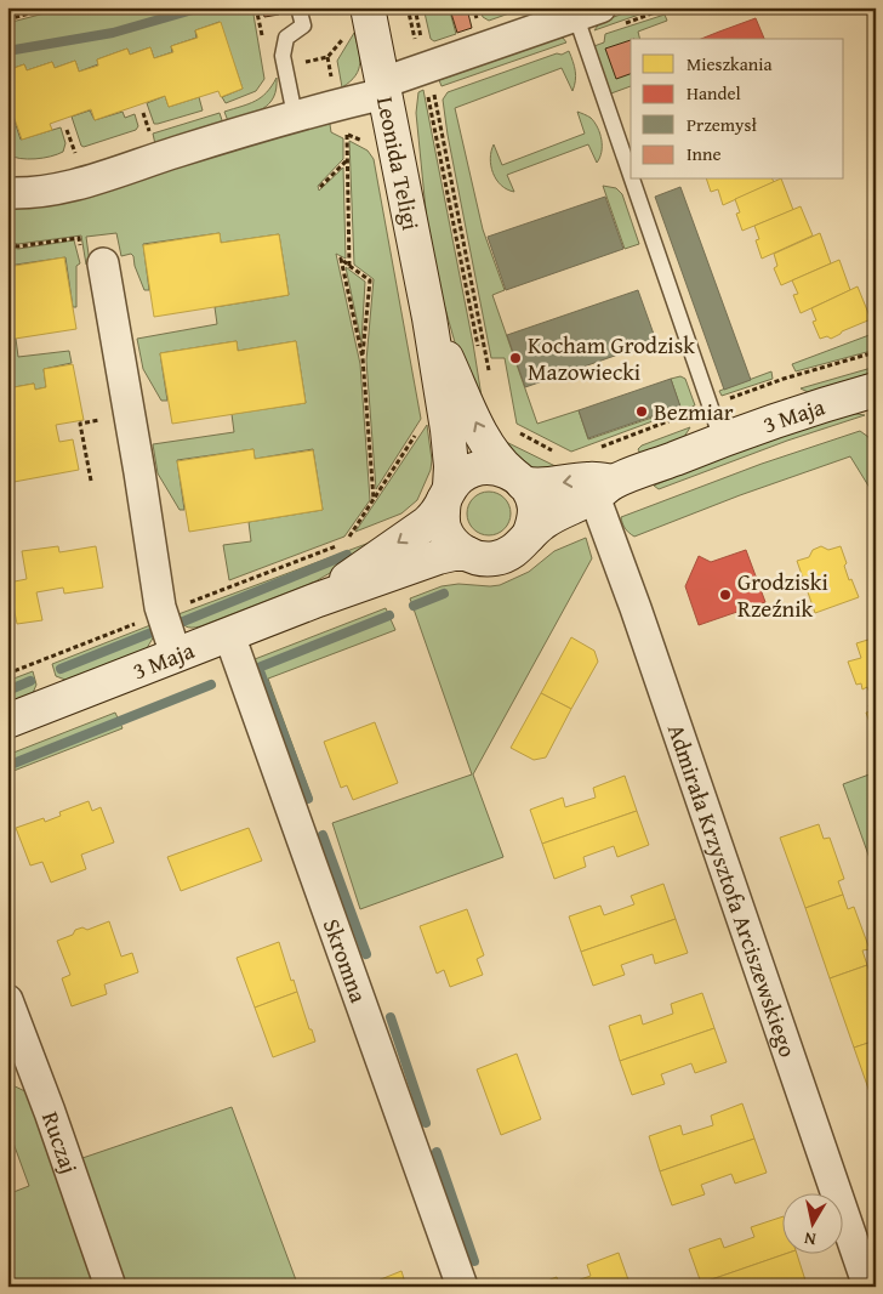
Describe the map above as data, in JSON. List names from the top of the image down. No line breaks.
{"streets":{"street":["Leonida Teligi","3 Maja","Admirała Krzysztofa Arciszewskiego","Skromna","Ruczaj"]},"crossings":[["Leonida Teligi","3 Maja"],["3 Maja","Admirała Krzysztofa Arciszewskiego"],["3 Maja","Skromna"]],"places":["Kocham Grodzisk Mazowiecki","Bezmiar","Grodziski Rzeźnik"],"legend":["Mieszkania","Handel","Przemysł","Inne"],"north":"bottom"}
